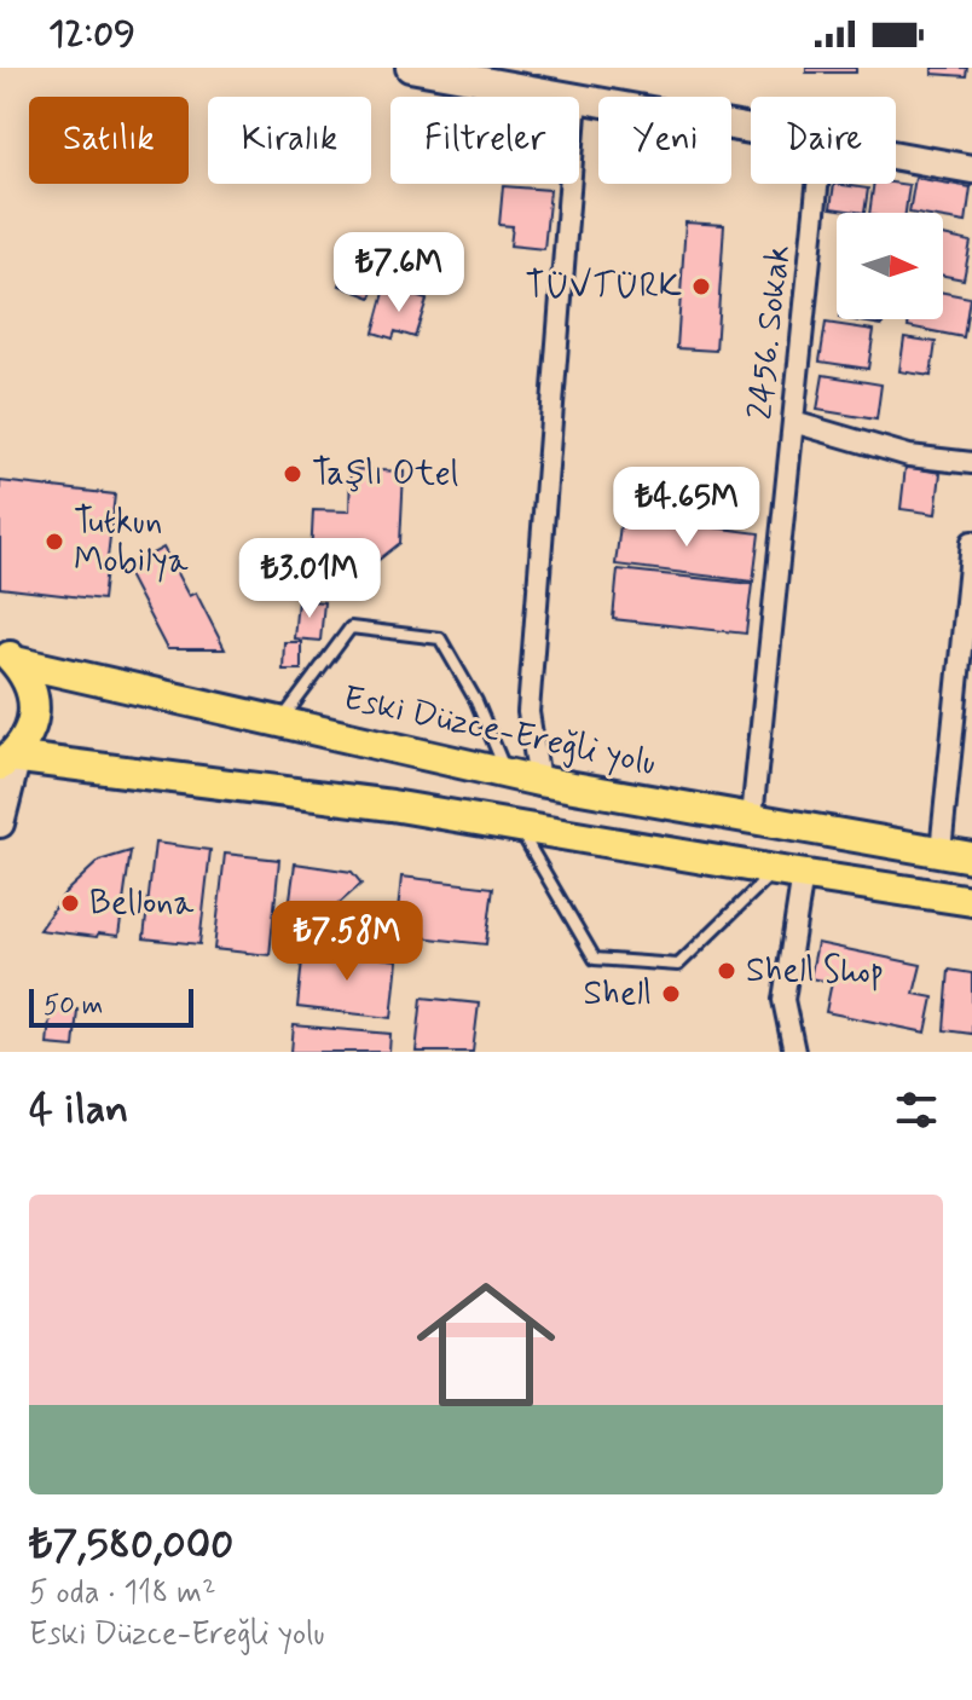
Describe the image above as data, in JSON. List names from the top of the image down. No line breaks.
{"streets":{"main road":["Eski Düzce-Ereğli yolu"],"street":["2456. Sokak"]},"crossings":[["2456. Sokak","Eski Düzce-Ereğli yolu"]],"places":["TÜVTÜRK","Taşlı Otel","Tutkun Mobilya","Bellona","Shell Shop","Shell"],"scale_bar":"50 m","north":"right","page":{"status":"12:09","chip":["Satılık","Kiralık","Filtreler","Yeni","Daire"],"price":["₺7.6M","₺4.65M","₺3.01M","₺7.58M"],"scale":"50 m","heading":"4 ilan","list":[{"name":"₺7,580,000","note":"5 oda · 118 m² · Eski Düzce-Ereğli yolu"}]}}
